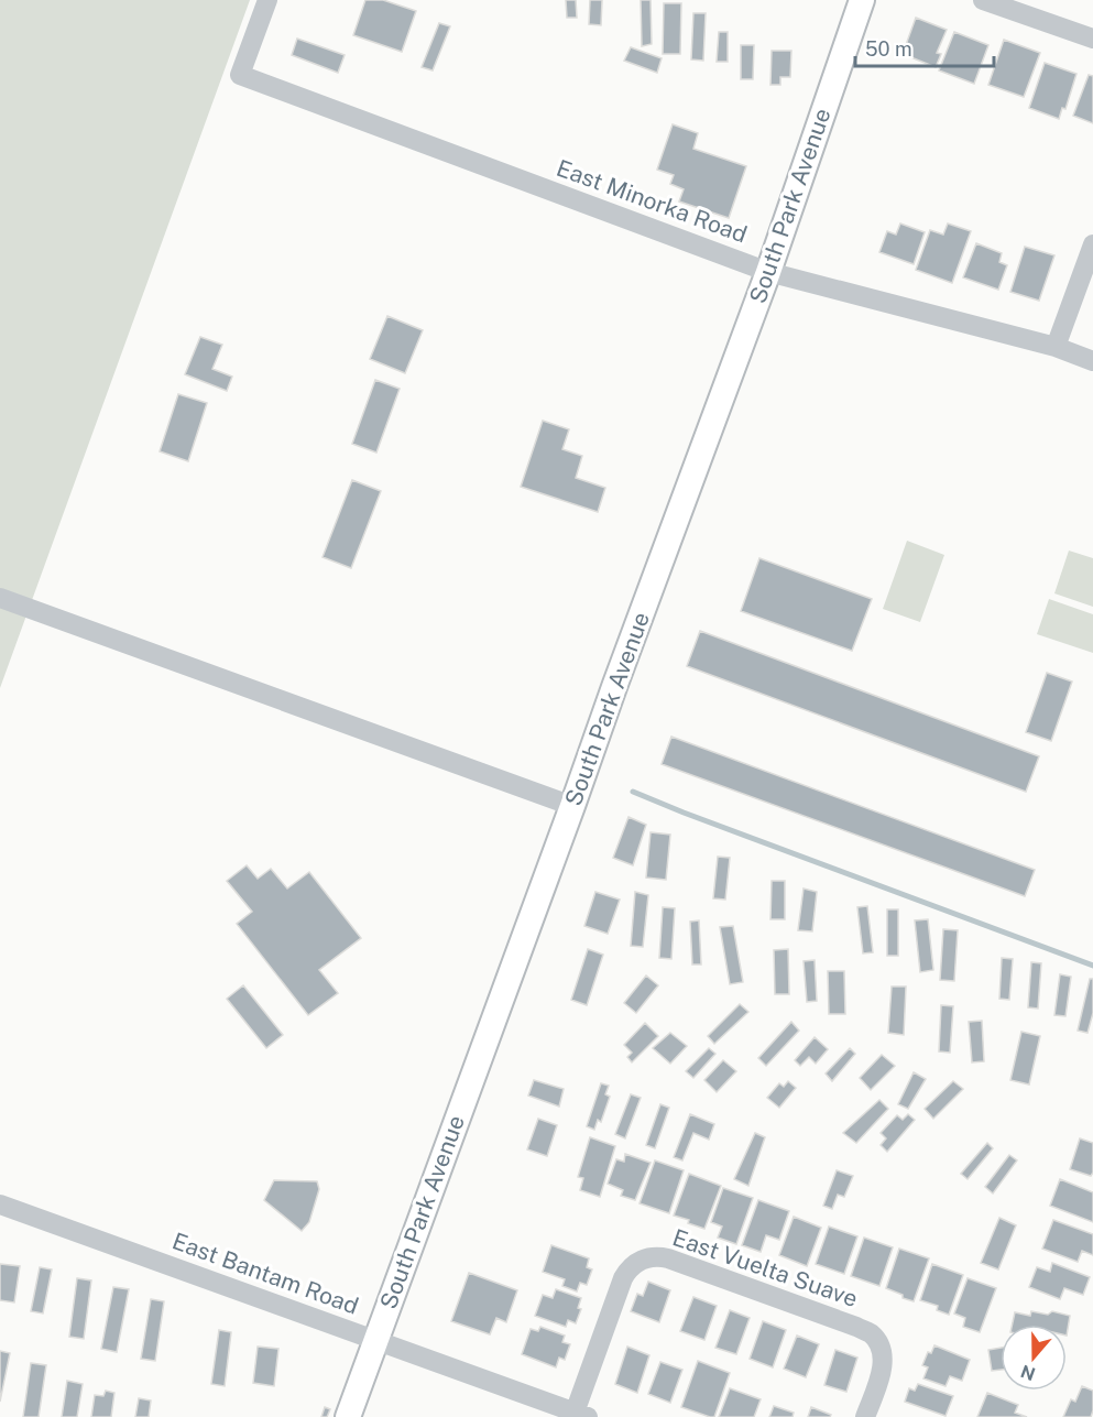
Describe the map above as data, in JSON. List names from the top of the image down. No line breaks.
{"streets":{"main road":["South Park Avenue"],"street":["East Minorka Road","East Vuelta Suave","East Bantam Road"]},"crossings":[["East Minorka Road","South Park Avenue"],["South Park Avenue","East Bantam Road"],["East Vuelta Suave","East Bantam Road"]],"scale_bar":"50 m","north":"bottom"}
